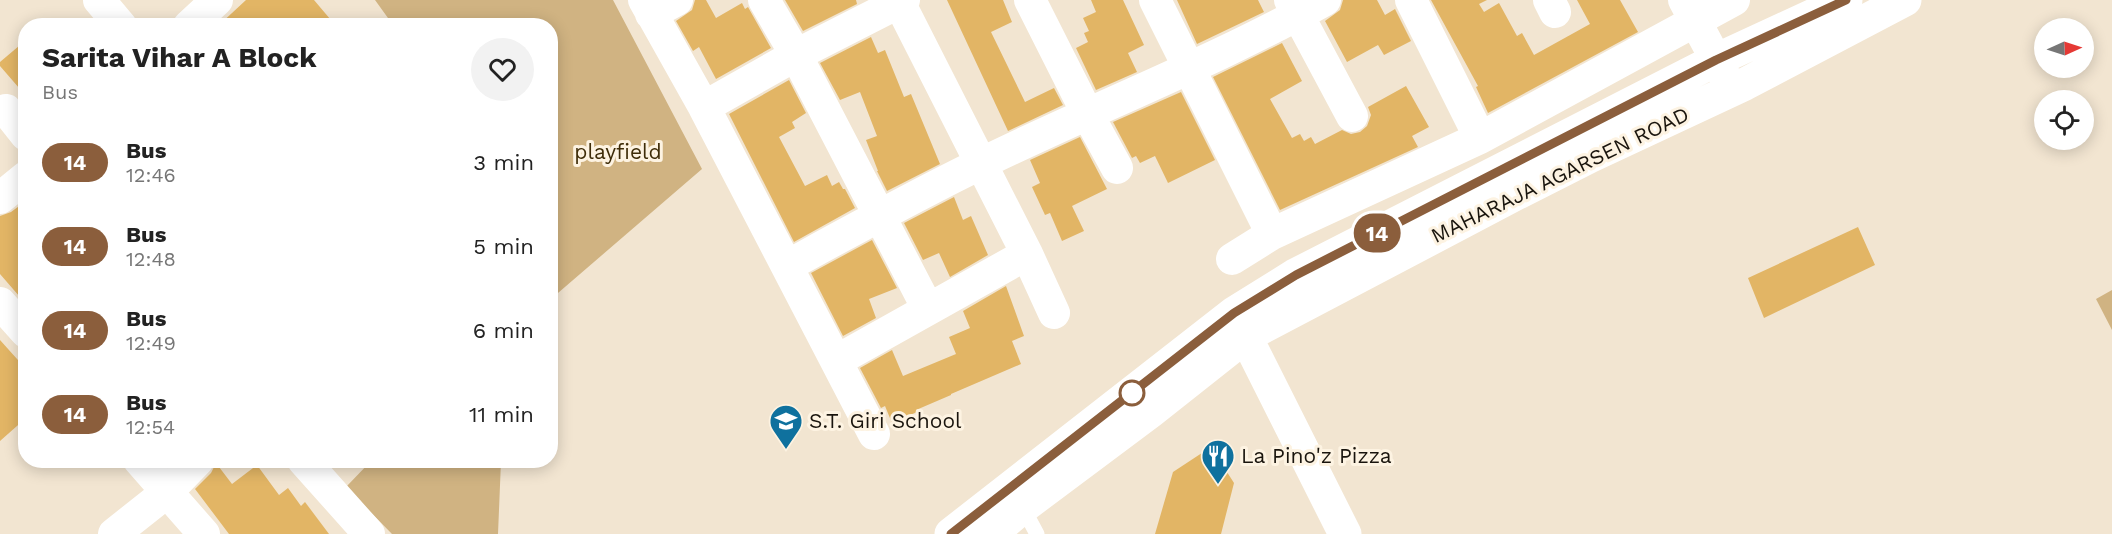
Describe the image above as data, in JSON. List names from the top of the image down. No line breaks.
{"streets":{"street":["MAHARAJA AGARSEN ROAD"]},"parks":["playfield"],"places":{"school or university":["S.T. Giri School"],"restaurant":["La Pino'z Pizza"]},"lines":["bus line 14"],"north":"right","page":{"on_map":"14","heading":["Sarita Vihar A Block","Bus"],"list":[{"mark":"14","name":"Bus","note":"12:46","value":"3 min"},{"mark":"14","name":"Bus","note":"12:48","value":"5 min"},{"mark":"14","name":"Bus","note":"12:49","value":"6 min"},{"mark":"14","name":"Bus","note":"12:54","value":"11 min"}]}}
